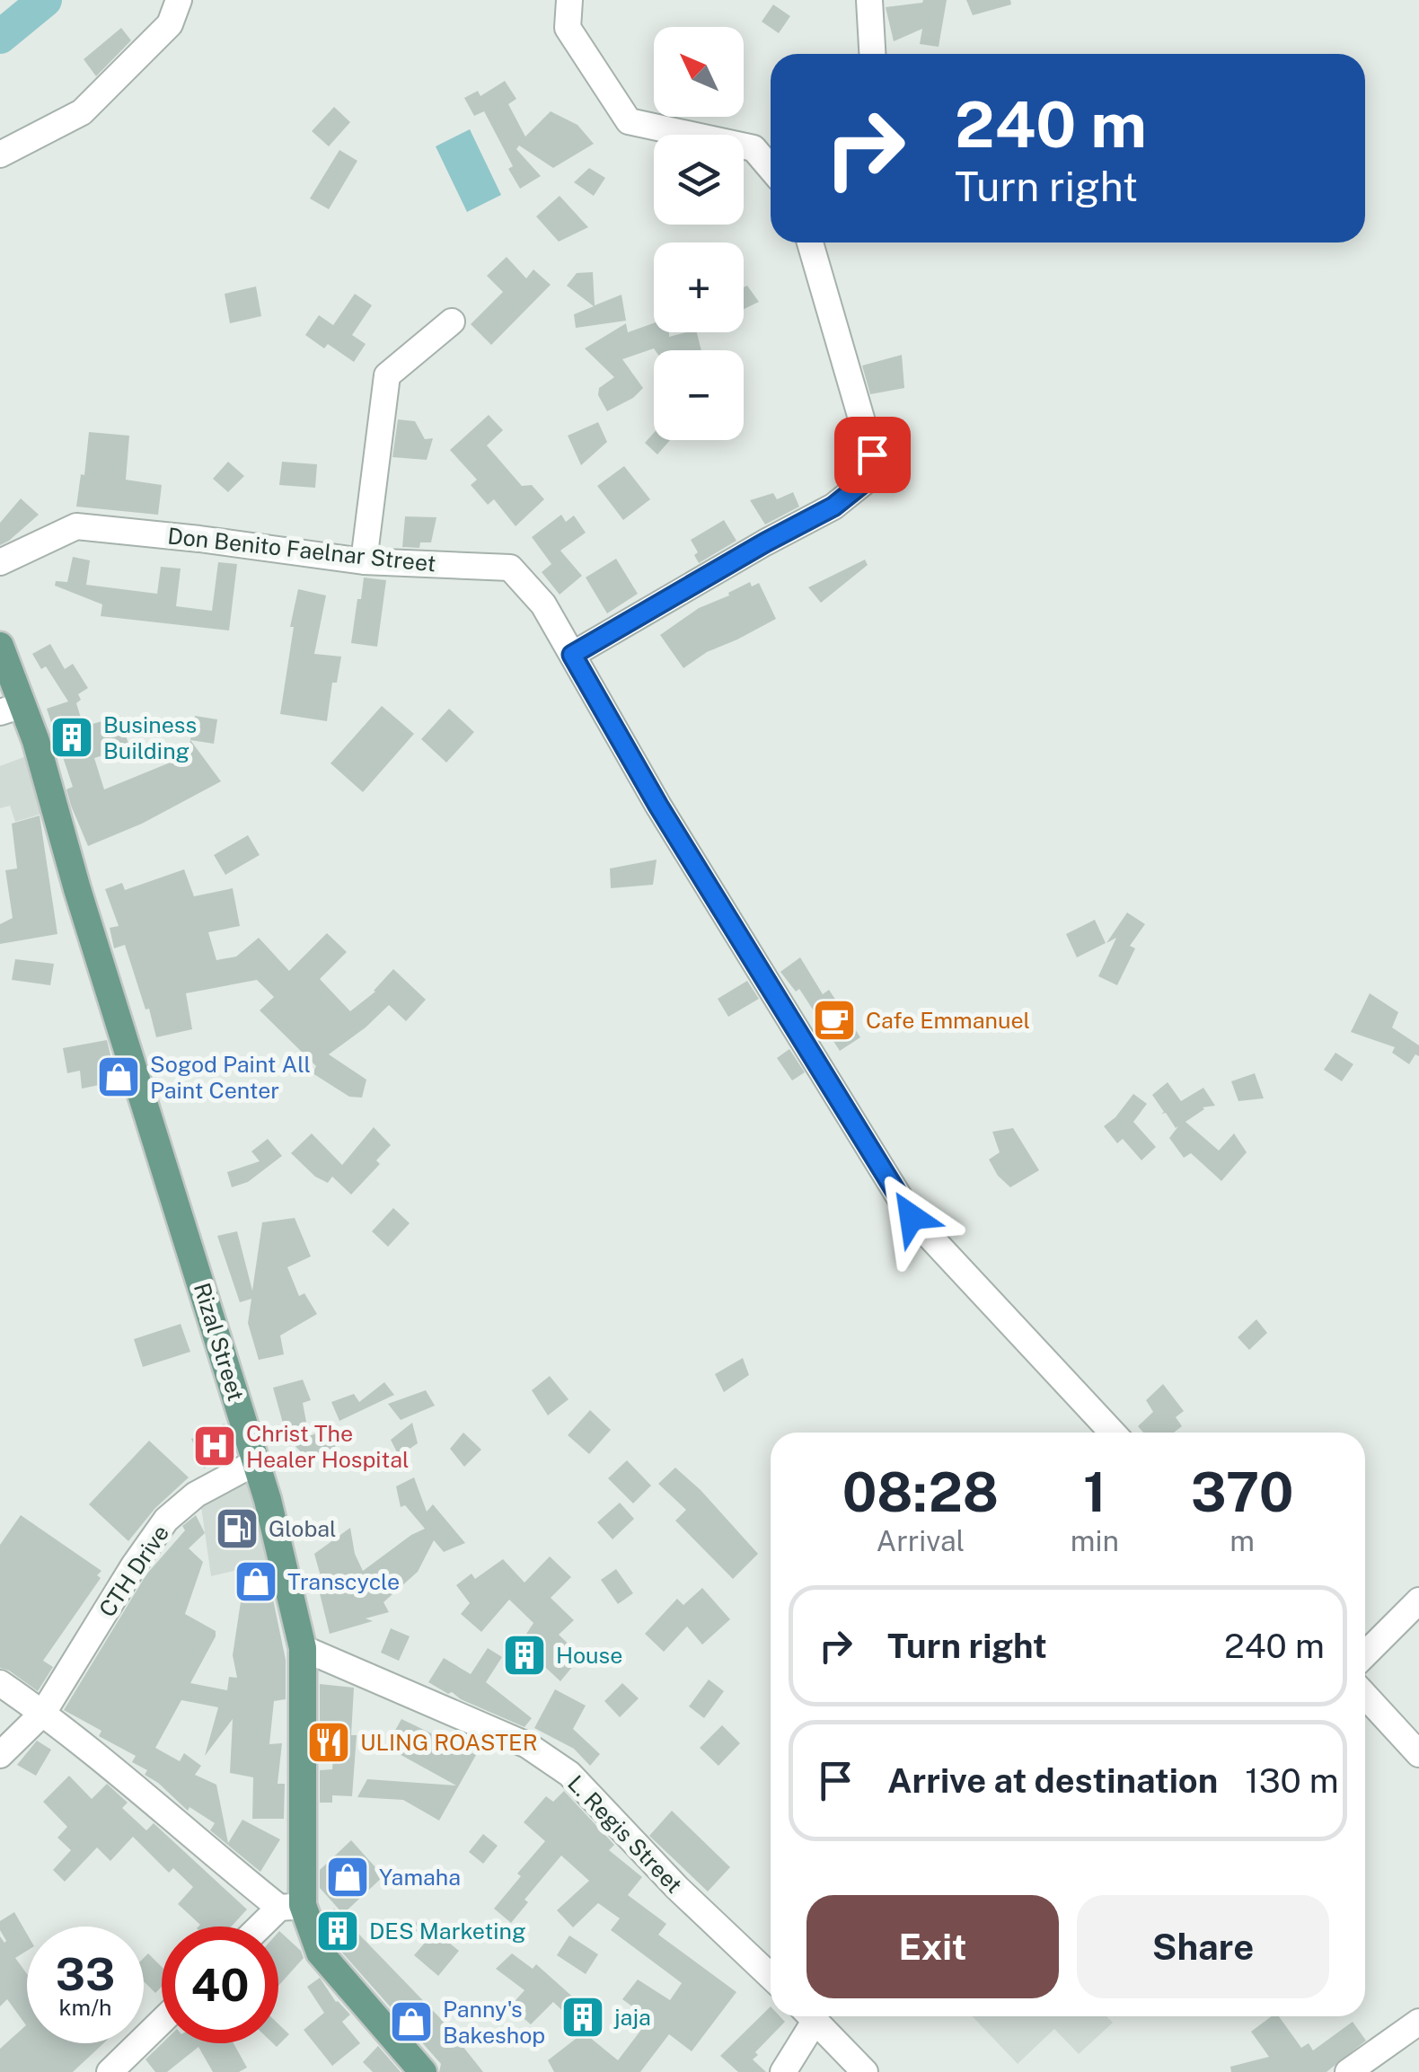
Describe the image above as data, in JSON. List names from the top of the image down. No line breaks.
{"streets":{"main road":["Rizal Street"],"street":["Don Benito Faelnar Street","CTH Drive","L. Regis Street"]},"crossings":[["Rizal Street","CTH Drive"],["Rizal Street","L. Regis Street"]],"places":{"building":["Business Building","House","DES Marketing","jaja"],"cafe":["Cafe Emmanuel"],"shop":["Sogod Paint All Paint Center","Transcycle","Yamaha","Panny's Bakeshop"],"hospital":["Christ The Healer Hospital"],"fuel station":["Global"],"restaurant":["ULING ROASTER"]},"north":"top left","page":{"map_buttons":["+","−"],"turn":["240 m","Turn right"],"eta":["08:28","Arrival","1","min","370","m"],"list":[{"name":"Turn right","value":"240 m"},{"name":"Arrive at destination","value":"130 m"}],"buttons":["Exit","Share"],"speed":"33 km/h","limit":"40"}}
